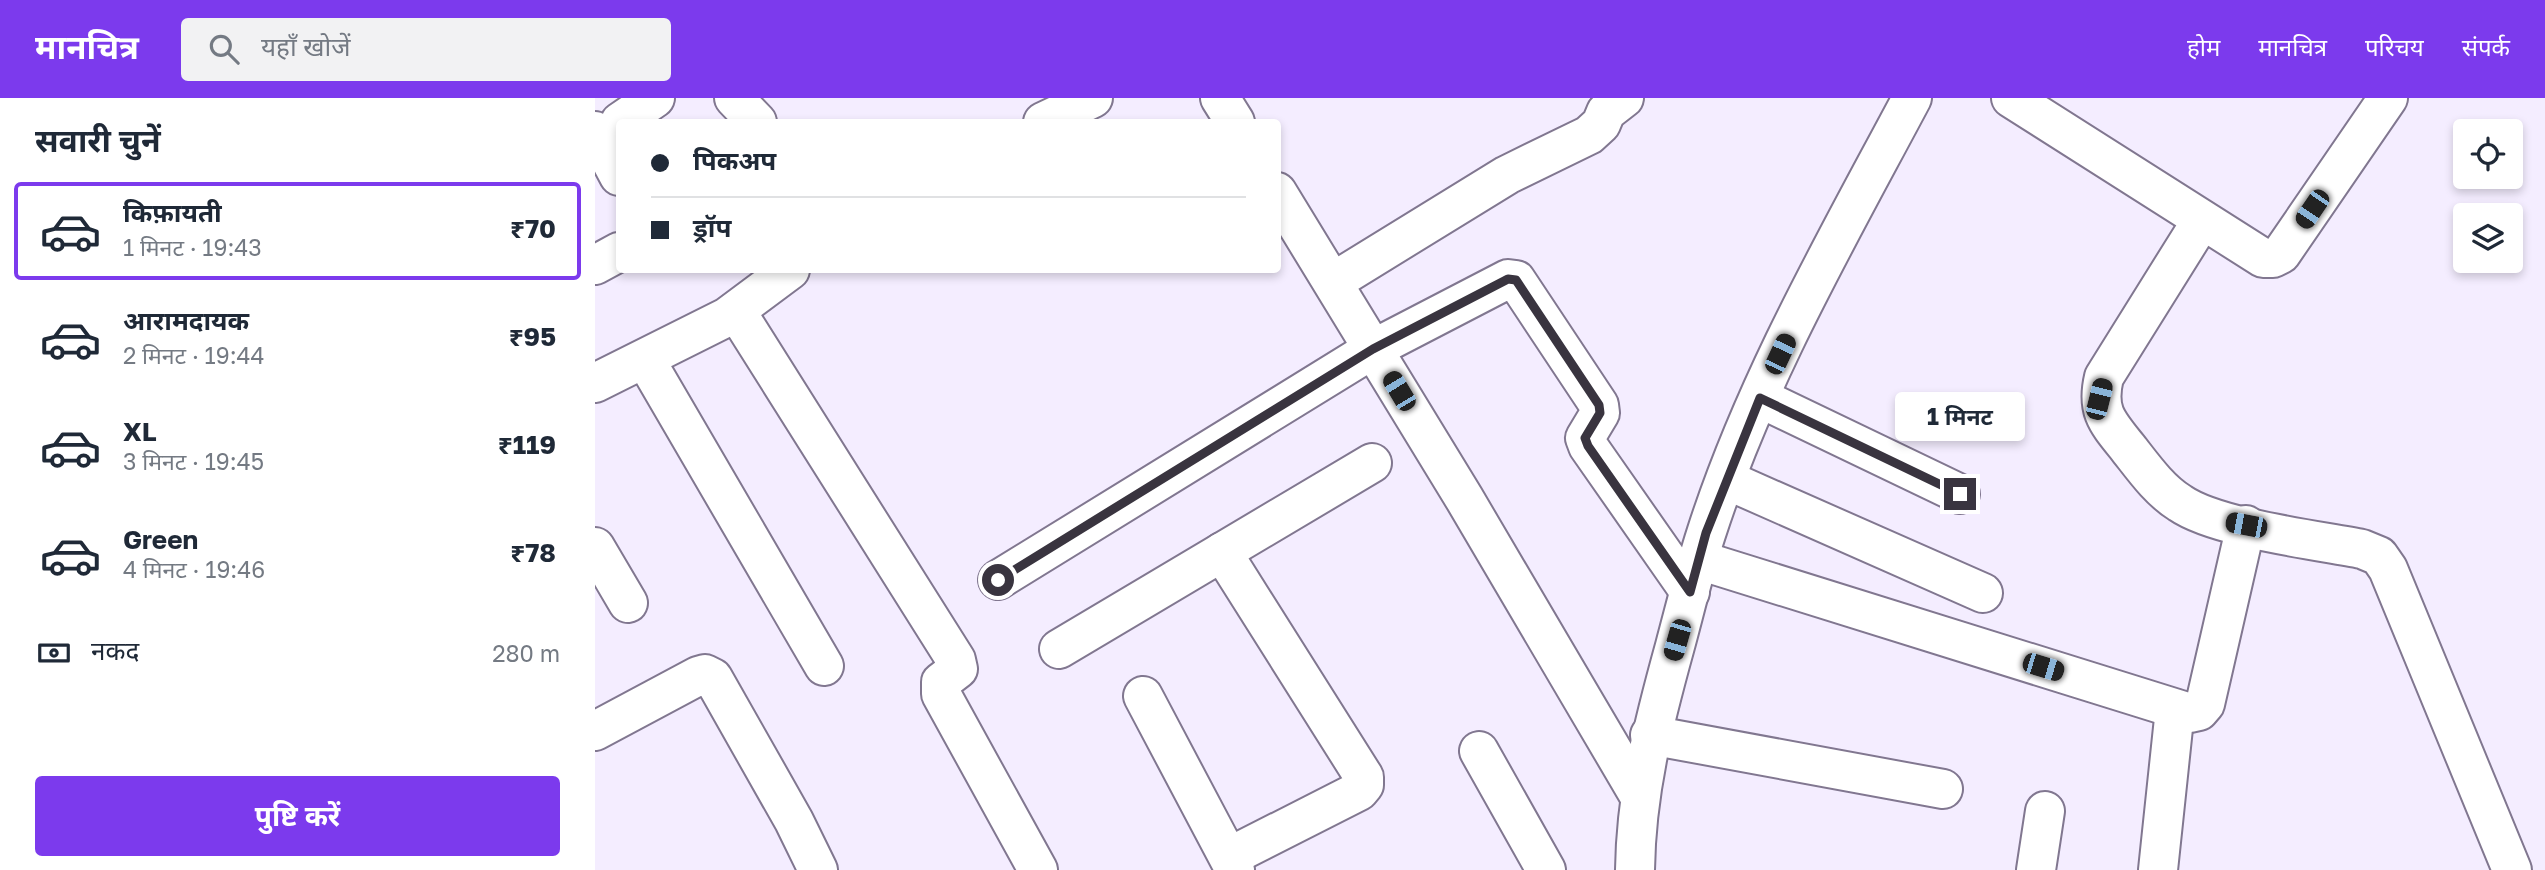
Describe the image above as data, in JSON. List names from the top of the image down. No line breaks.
{"page":{"header":"मानचित्र","search":"यहाँ खोजें","nav":["होम","मानचित्र","परिचय","संपर्क"],"heading":"सवारी चुनें","banner":["पिकअप","ड्रॉप"],"list":[{"name":"किफ़ायती","note":"1 मिनट · 19:43","value":"₹70"},{"name":"आरामदायक","note":"2 मिनट · 19:44","value":"₹95"},{"name":"XL","note":"3 मिनट · 19:45","value":"₹119"},{"name":"Green","note":"4 मिनट · 19:46","value":"₹78"}],"bubble":"1 मिनट","pay":["नकद","280 m"],"buttons":"पुष्टि करें"}}
